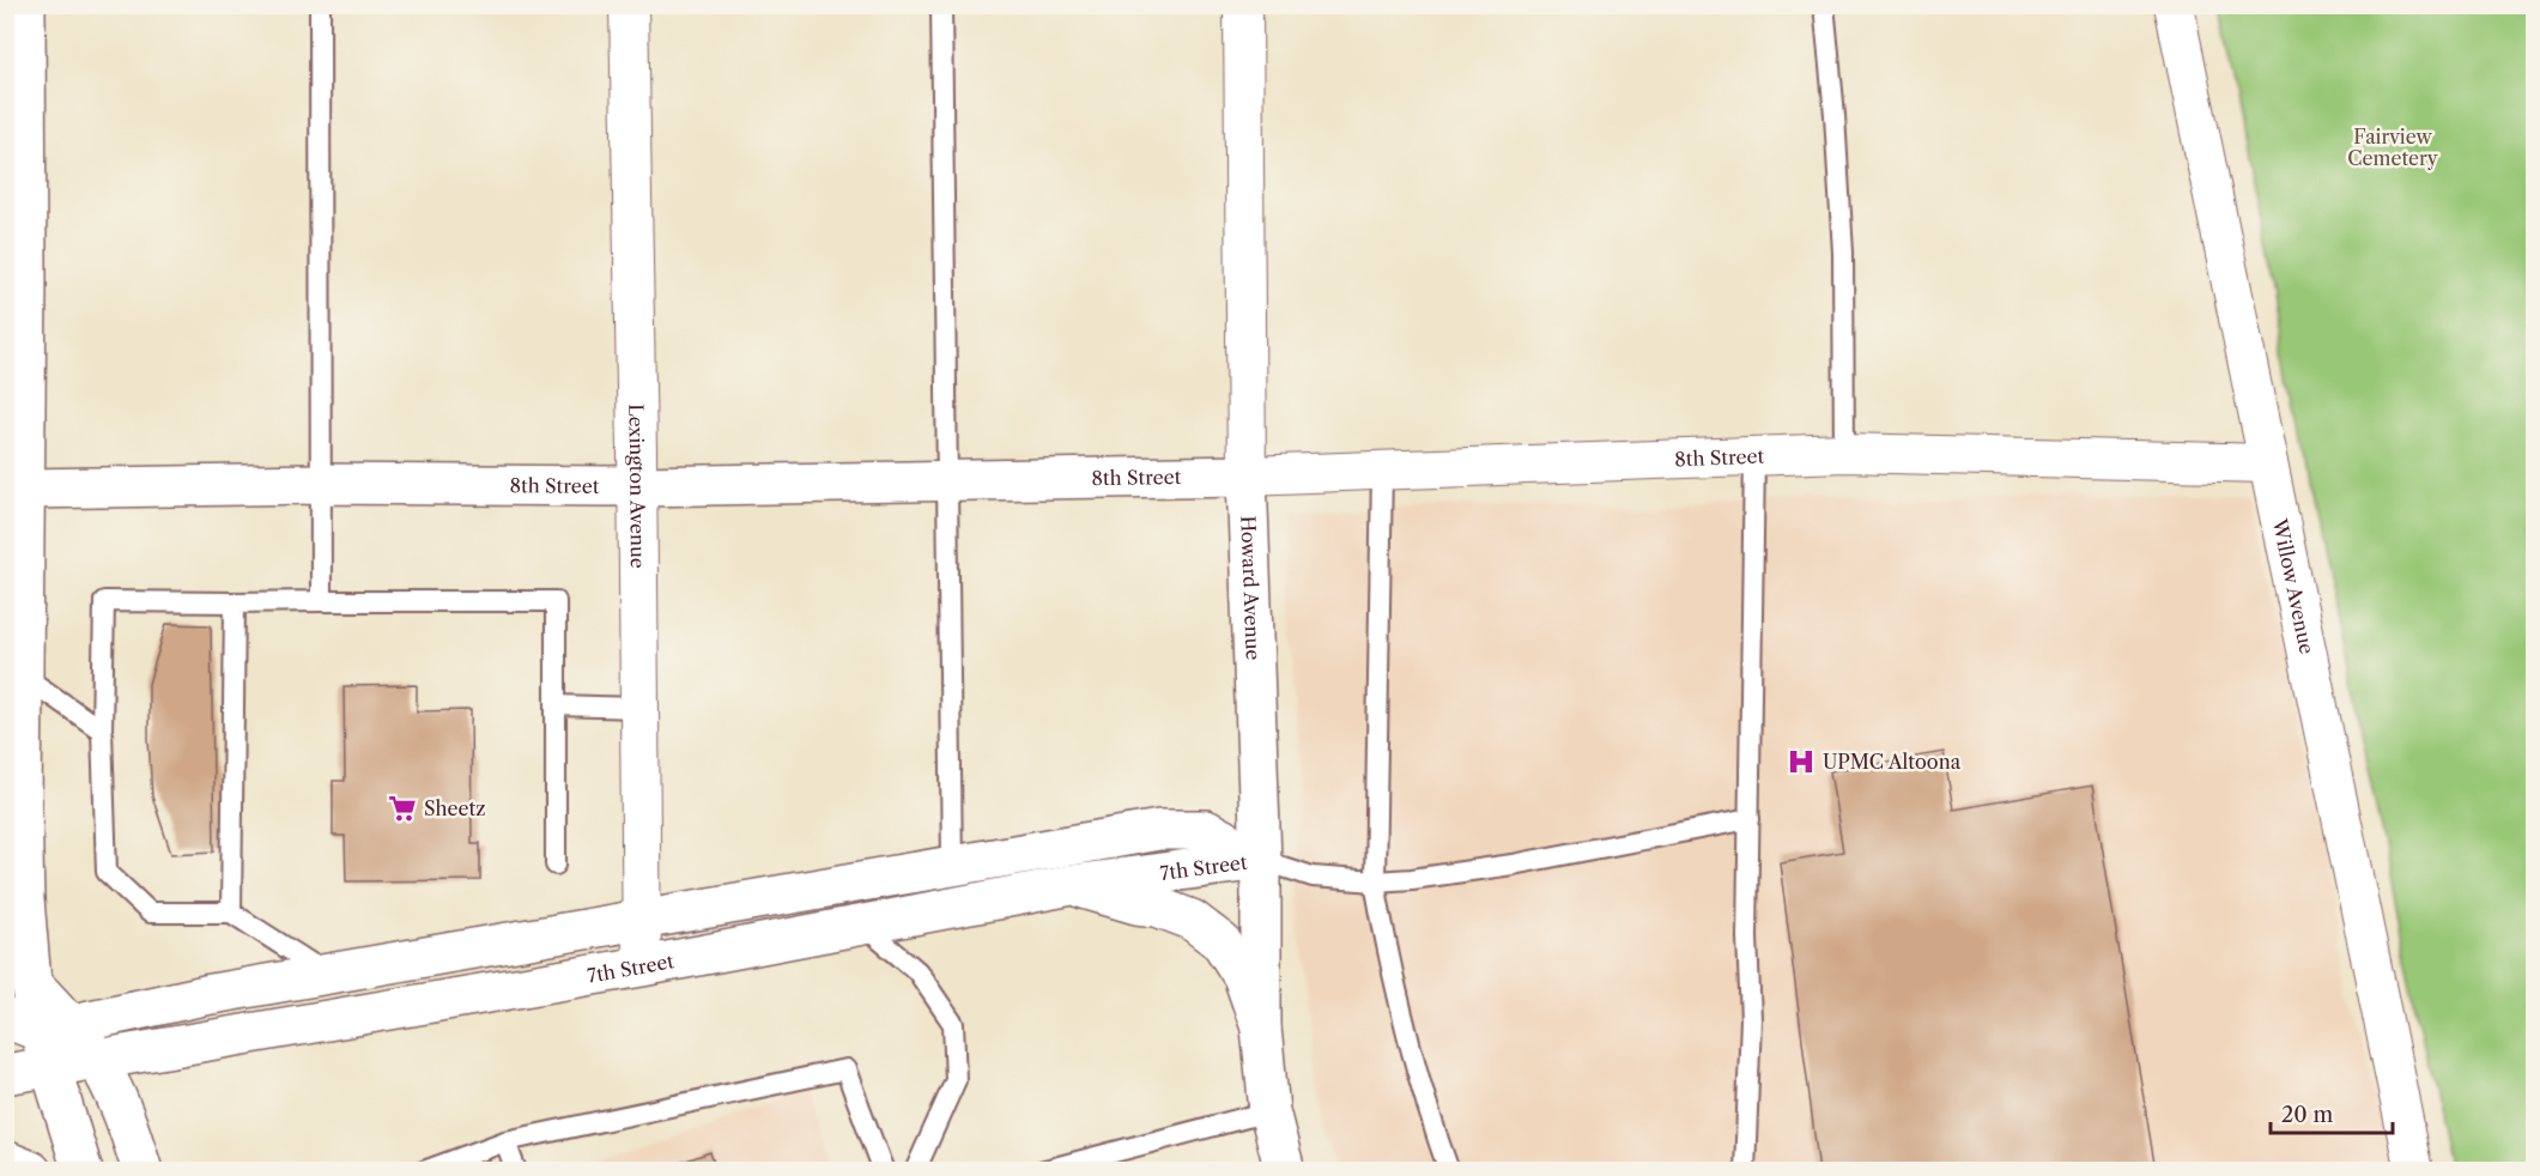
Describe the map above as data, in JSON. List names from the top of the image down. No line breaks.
{"streets":{"main road":["8th Street","Howard Avenue","7th Street"],"street":["Lexington Avenue","Willow Avenue"]},"crossings":[["8th Street","Lexington Avenue"],["8th Street","Willow Avenue"],["8th Street","Howard Avenue"],["Lexington Avenue","7th Street"],["Howard Avenue","7th Street"]],"parks":["Fairview Cemetery"],"places":{"hospital":["UPMC Altoona"],"supermarket":["Sheetz"]},"scale_bar":"20 m"}
